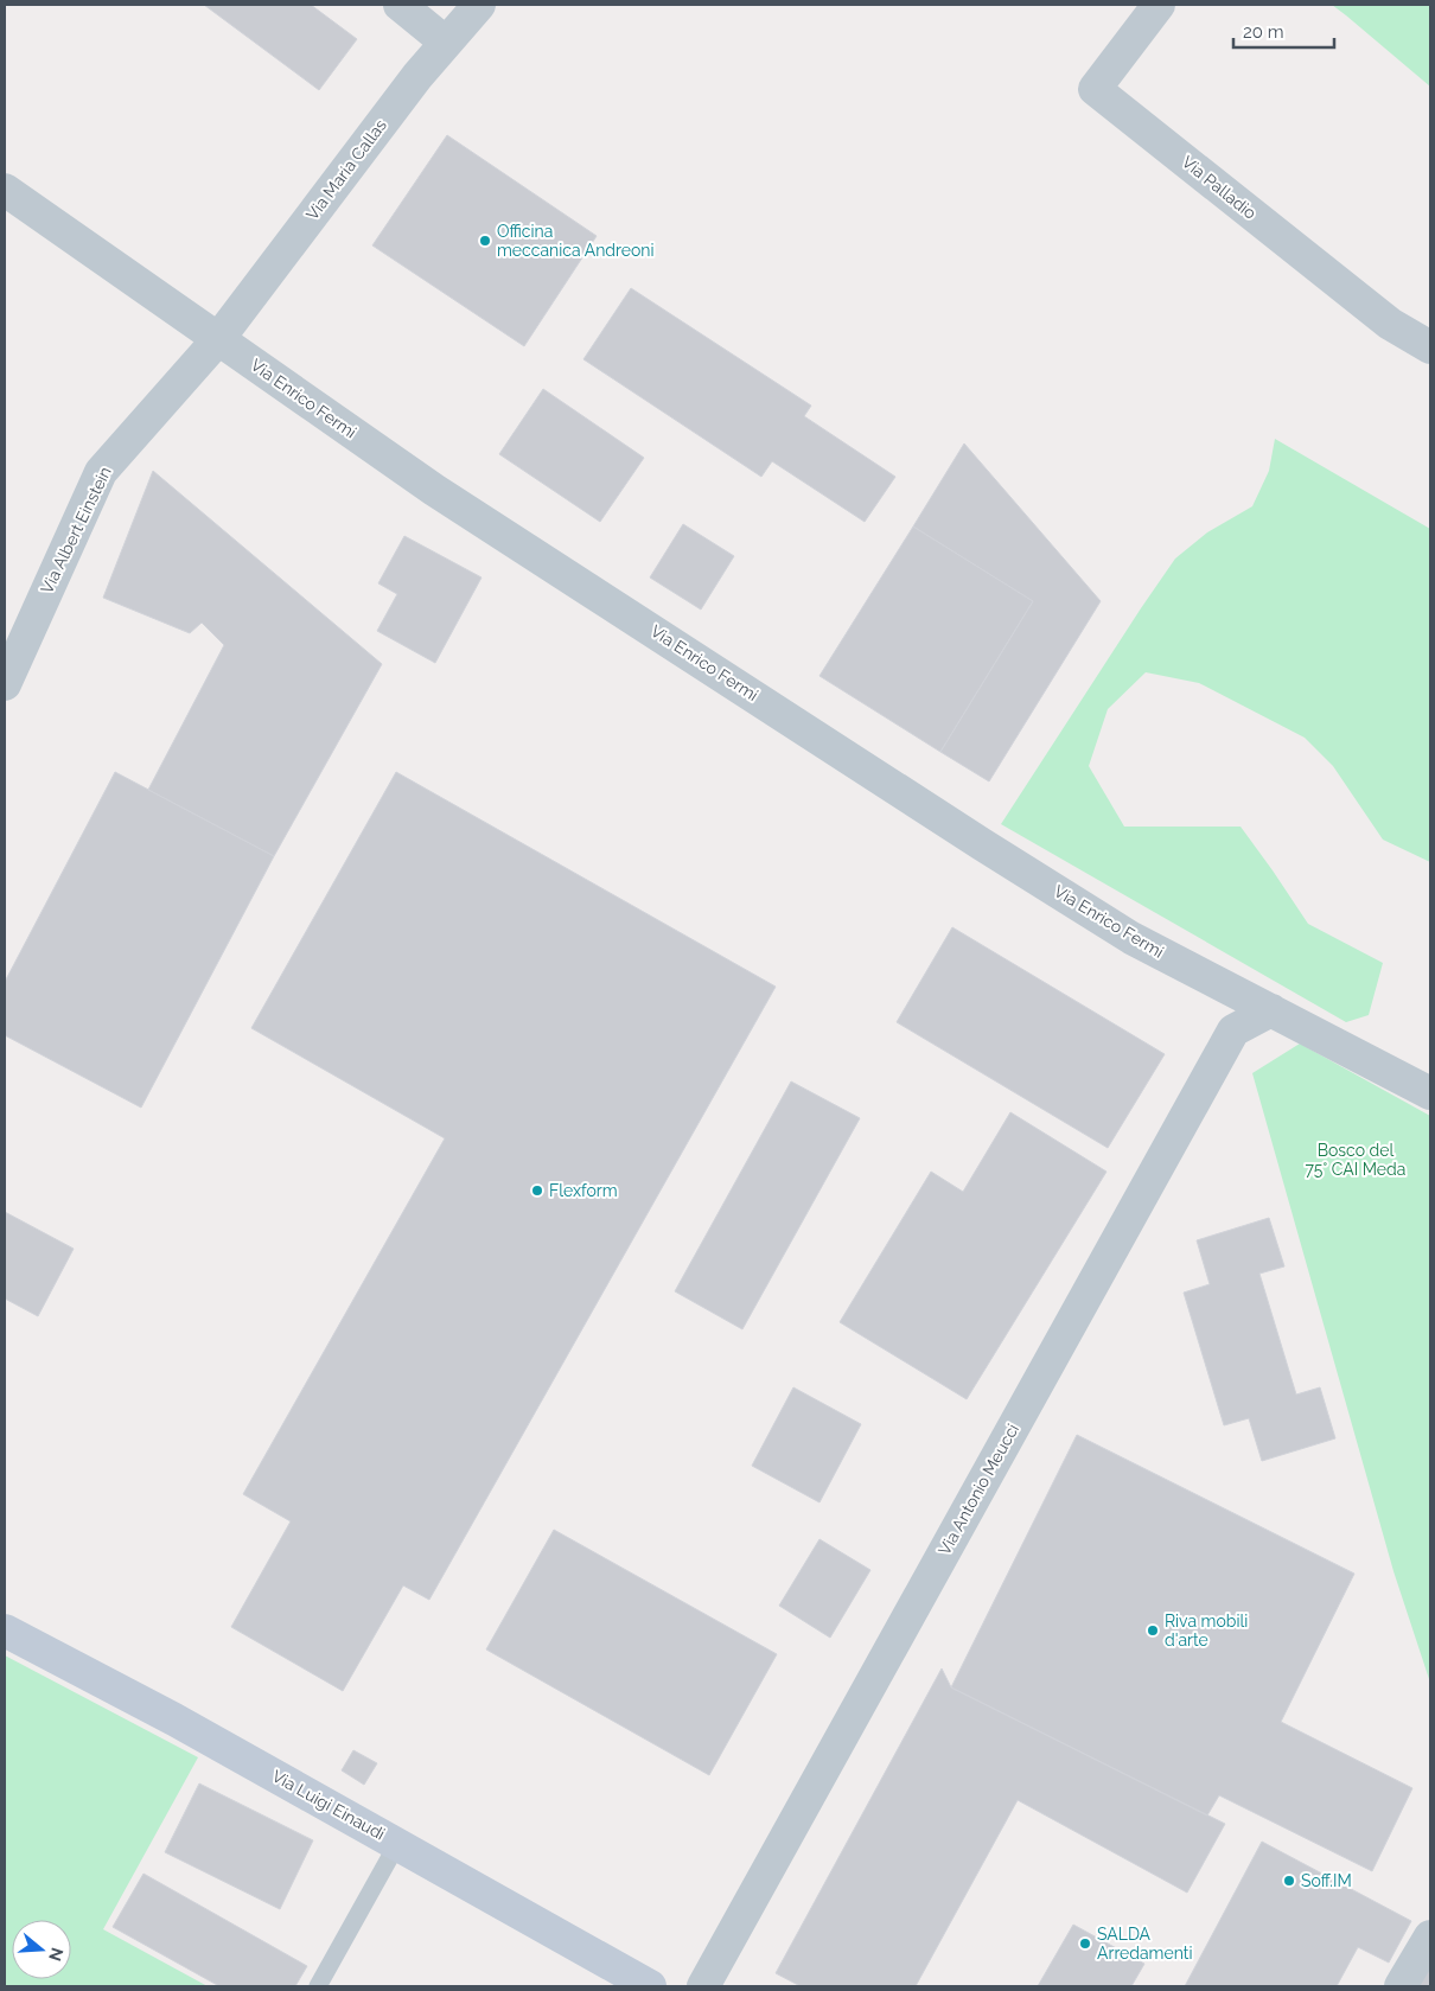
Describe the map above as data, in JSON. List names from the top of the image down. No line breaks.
{"streets":{"street":["Via Maria Callas","Via Palladio","Via Enrico Fermi","Via Albert Einstein","Via Antonio Meucci","Via Luigi Einaudi"]},"crossings":[["Via Maria Callas","Via Enrico Fermi"],["Via Maria Callas","Via Albert Einstein"],["Via Enrico Fermi","Via Albert Einstein"],["Via Enrico Fermi","Via Antonio Meucci"]],"parks":["Bosco del 75° CAI Meda"],"places":["Officina meccanica Andreoni","Flexform","Riva mobili d'arte","Soff.IM","SALDA Arredamenti"],"scale_bar":"20 m","north":"right"}
